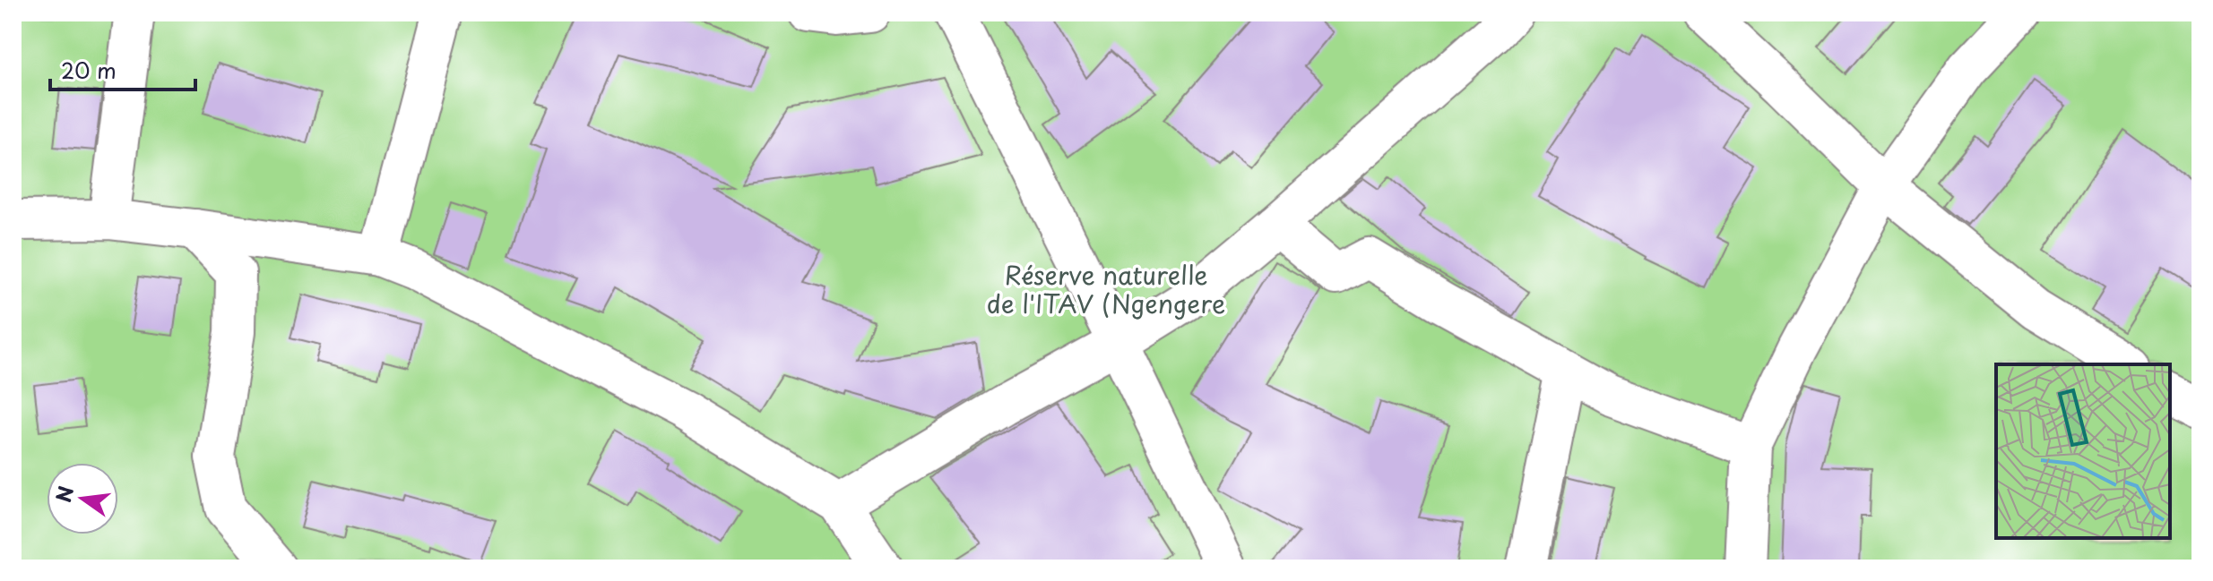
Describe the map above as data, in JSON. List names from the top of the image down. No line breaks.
{"parks":["Réserve naturelle de l'ITAV (Ngengere"],"scale_bar":"20 m","north":"left"}
